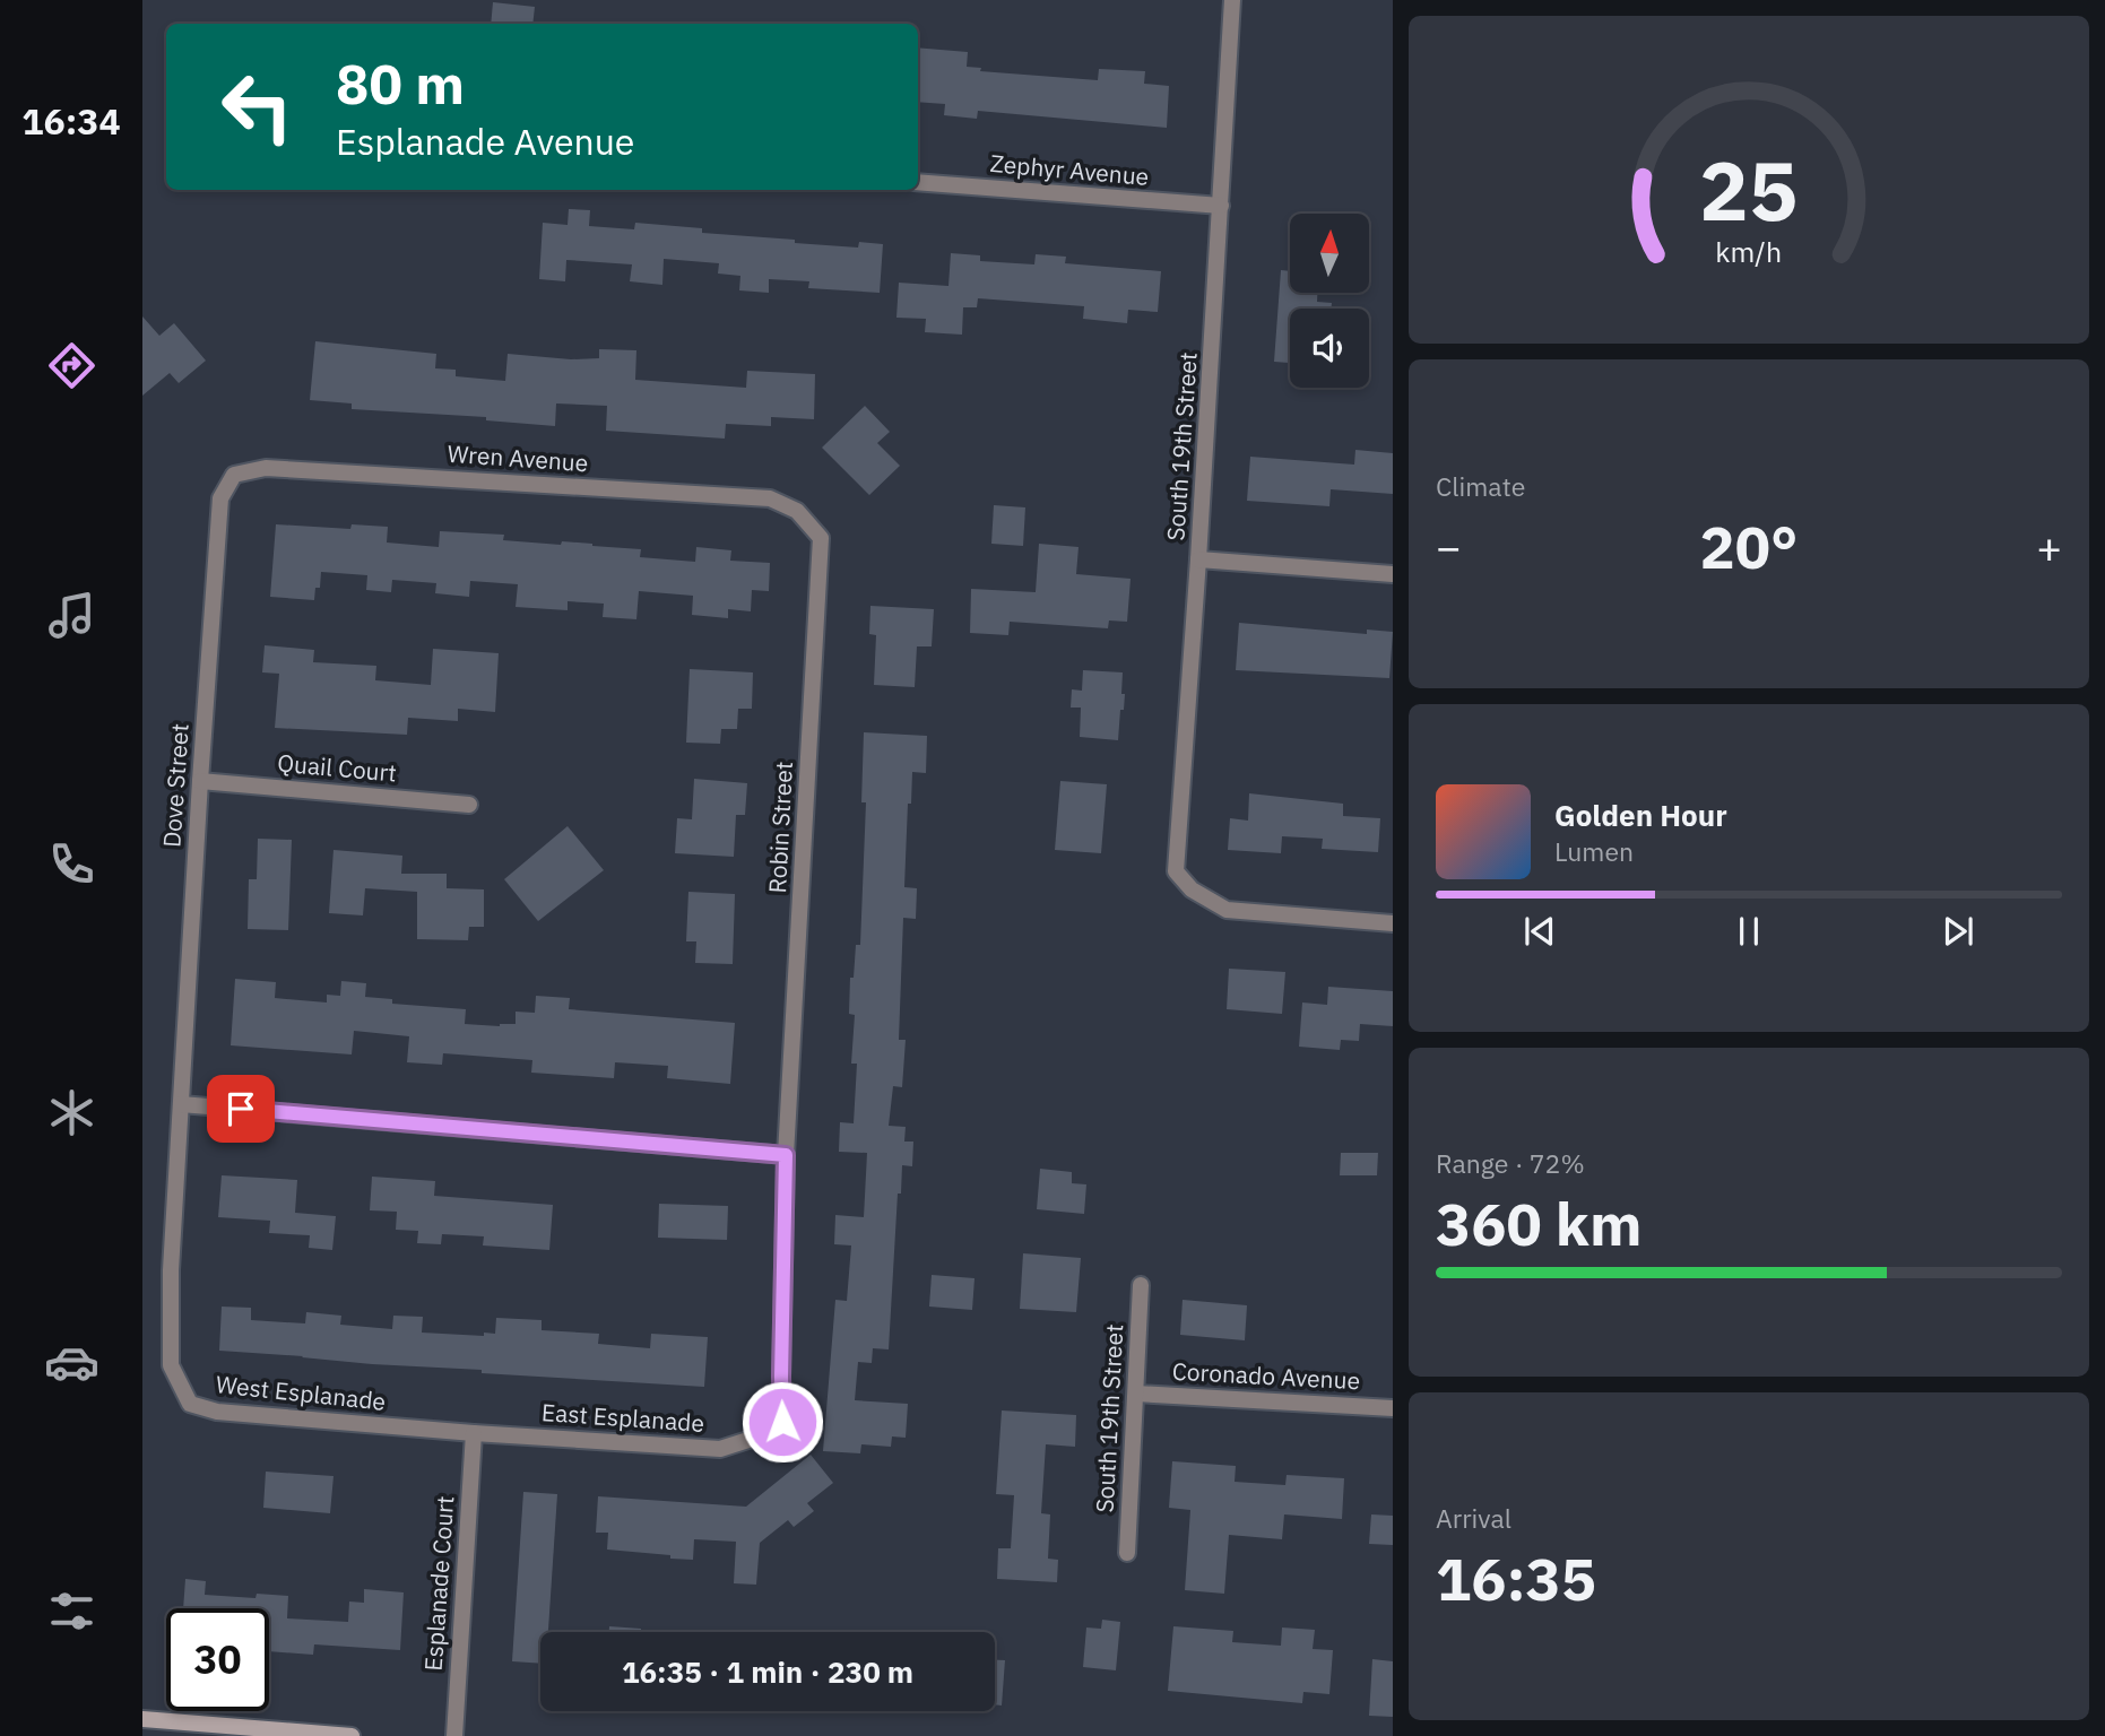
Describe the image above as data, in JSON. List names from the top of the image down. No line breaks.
{"streets":{"street":["Zephyr Avenue","South 19th Street","Wren Avenue","Quail Court","Dove Street","Robin Street","Coronado Avenue","West Esplanade","East Esplanade","Esplanade Court"]},"crossings":[["Zephyr Avenue","South 19th Street"],["South 19th Street","Coronado Avenue"],["Wren Avenue","Dove Street"],["Wren Avenue","Robin Street"],["Quail Court","Dove Street"],["Dove Street","West Esplanade"],["Robin Street","East Esplanade"],["West Esplanade","East Esplanade"],["West Esplanade","Esplanade Court"],["East Esplanade","Esplanade Court"]],"north":"top","page":{"tabs":"16:34","turn":["80 m","Esplanade Avenue"],"tile":["Climate",["Range · 72%","360 km"],["Arrival","16:35"]],"heat":["−","20°","+"],"song":["Golden Hour","Lumen"],"limit":"30","trip":"16:35 · 1 min · 230 m","gauge":["25","km/h"]}}
